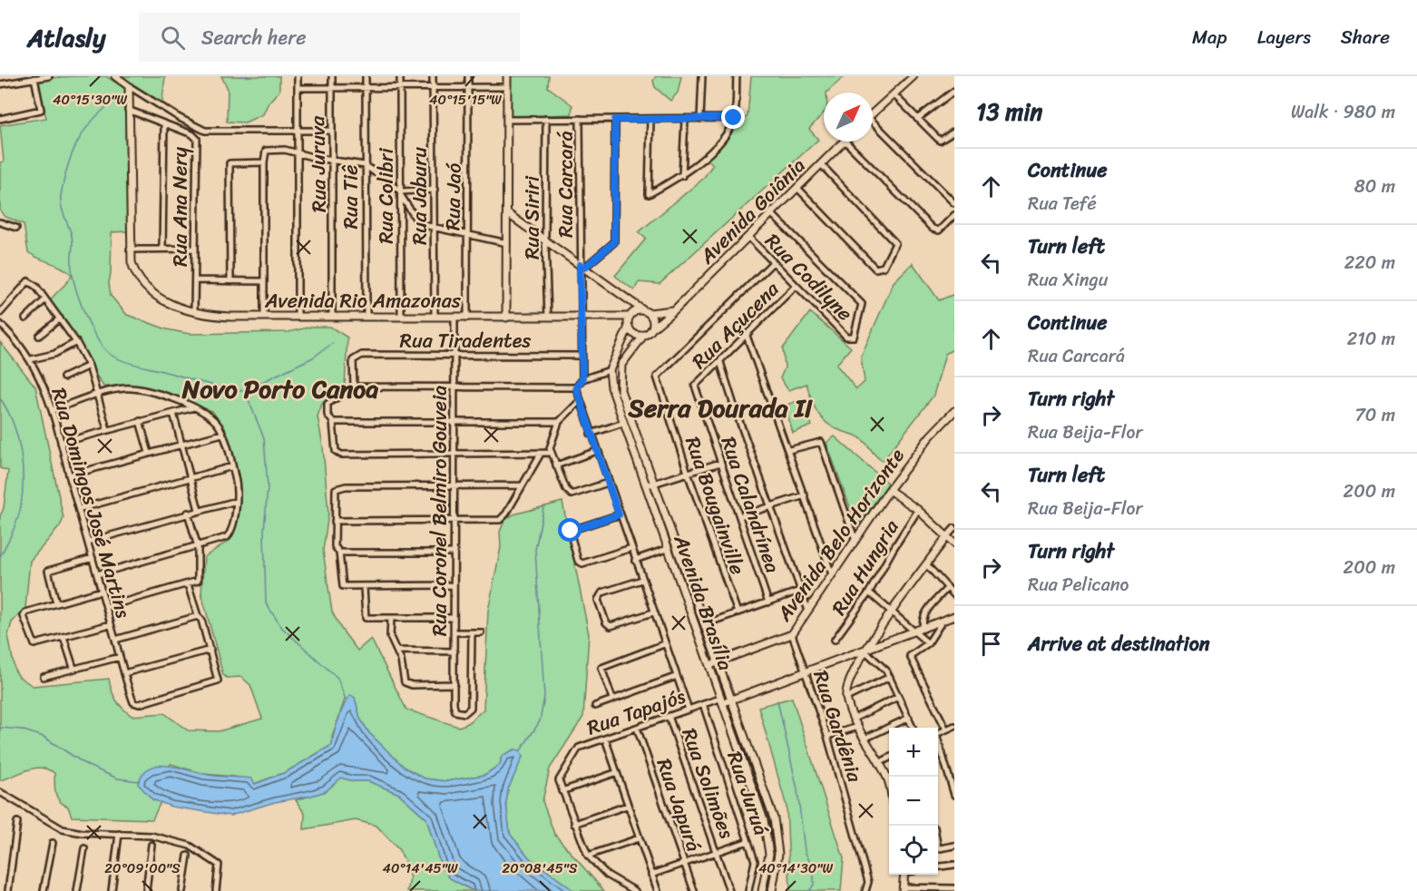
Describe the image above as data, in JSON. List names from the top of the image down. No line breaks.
{"streets":{"street":["Rua Juruva","Rua Carcará","Rua Colibri","Rua Jaburu","Rua Tiê","Rua Jaó","Rua Ana Nery","Avenida Goiânia","Rua Siriri","Rua Codilyne","Avenida Rio Amazonas","Rua Açucena","Rua Tiradentes","Rua Domingos José Martins","Rua Calandrínea","Rua Bougainville","Rua Coronel Belmiro Gouveia","Avenida Belo Horizonte","Rua Hungria","Avenida Brasília","Rua Tapajós","Rua Gardênia","Rua Solimões","Rua Juruá","Rua Japurá"]},"crossings":[["Rua Juruva","Avenida Rio Amazonas"],["Rua Carcará","Avenida Rio Amazonas"],["Rua Carcará","Rua Tiradentes"],["Rua Colibri","Avenida Rio Amazonas"],["Rua Jaburu","Avenida Rio Amazonas"],["Rua Tiê","Avenida Rio Amazonas"],["Rua Jaó","Avenida Rio Amazonas"],["Rua Ana Nery","Avenida Rio Amazonas"],["Avenida Goiânia","Rua Codilyne"],["Avenida Goiânia","Avenida Rio Amazonas"],["Avenida Goiânia","Avenida Brasília"],["Rua Siriri","Avenida Rio Amazonas"],["Rua Codilyne","Rua Açucena"],["Rua Codilyne","Rua Bougainville"],["Avenida Rio Amazonas","Rua Coronel Belmiro Gouveia"],["Avenida Rio Amazonas","Avenida Brasília"],["Rua Açucena","Rua Calandrínea"],["Rua Tiradentes","Rua Coronel Belmiro Gouveia"],["Avenida Belo Horizonte","Avenida Brasília"],["Avenida Belo Horizonte","Rua Gardênia"],["Avenida Brasília","Rua Tapajós"],["Rua Tapajós","Rua Solimões"],["Rua Tapajós","Rua Juruá"],["Rua Tapajós","Rua Japurá"]],"districts":["Novo Porto Canoa","Serra Dourada II"],"north":"top right","page":{"header":"Atlasly","search":"Search here","nav":["Map","Layers","Share"],"heading":["13 min","Walk · 980 m"],"list":[["Continue","Rua Tefé","80 m"],["Turn left","Rua Xingu","220 m"],["Continue","Rua Carcará","210 m"],["Turn right","Rua Beija-Flor","70 m"],["Turn left","Rua Beija-Flor","200 m"],["Turn right","Rua Pelicano","200 m"],"Arrive at destination"],"map_buttons":["+","−"]},"coordinates":["40°15'30\"W","40°15'15\"W","20°09'00\"S","40°14'45\"W","20°08'45\"S","40°14'30\"W"]}
